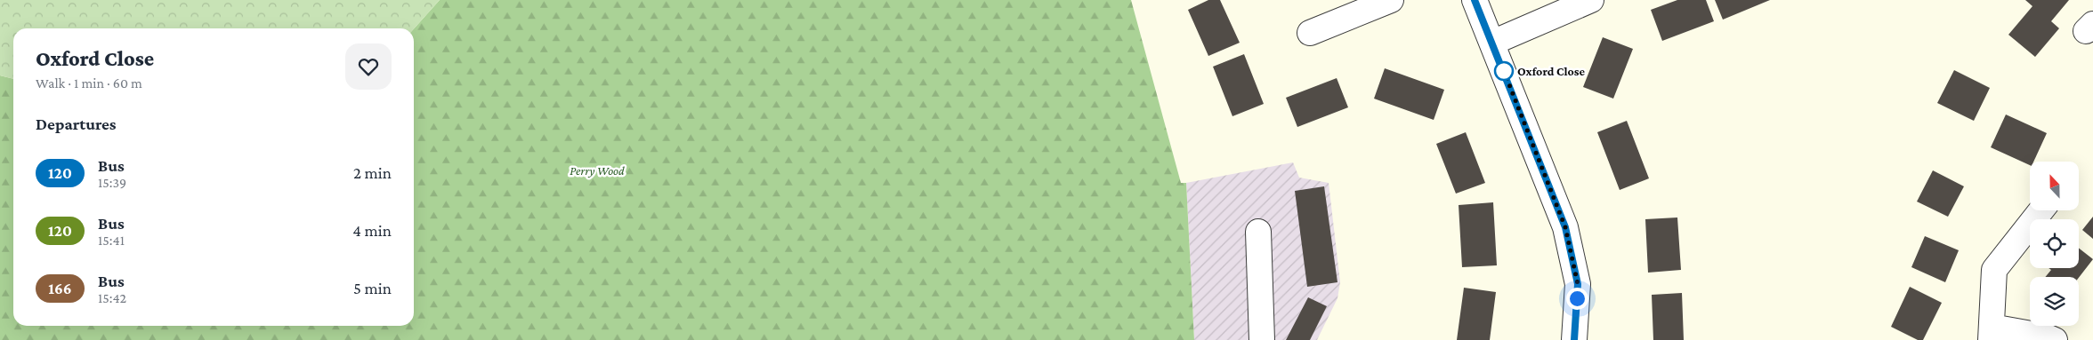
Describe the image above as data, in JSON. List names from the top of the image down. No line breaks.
{"parks":["Perry Wood"],"places":["Oxford Close"],"lines":["bus line 120"],"north":"top","page":{"heading":[["Oxford Close","Walk · 1 min · 60 m"],"Departures"],"list":[{"mark":"120","name":"Bus","note":"15:39","value":"2 min"},{"mark":"120","name":"Bus","note":"15:41","value":"4 min"},{"mark":"166","name":"Bus","note":"15:42","value":"5 min"}]}}
